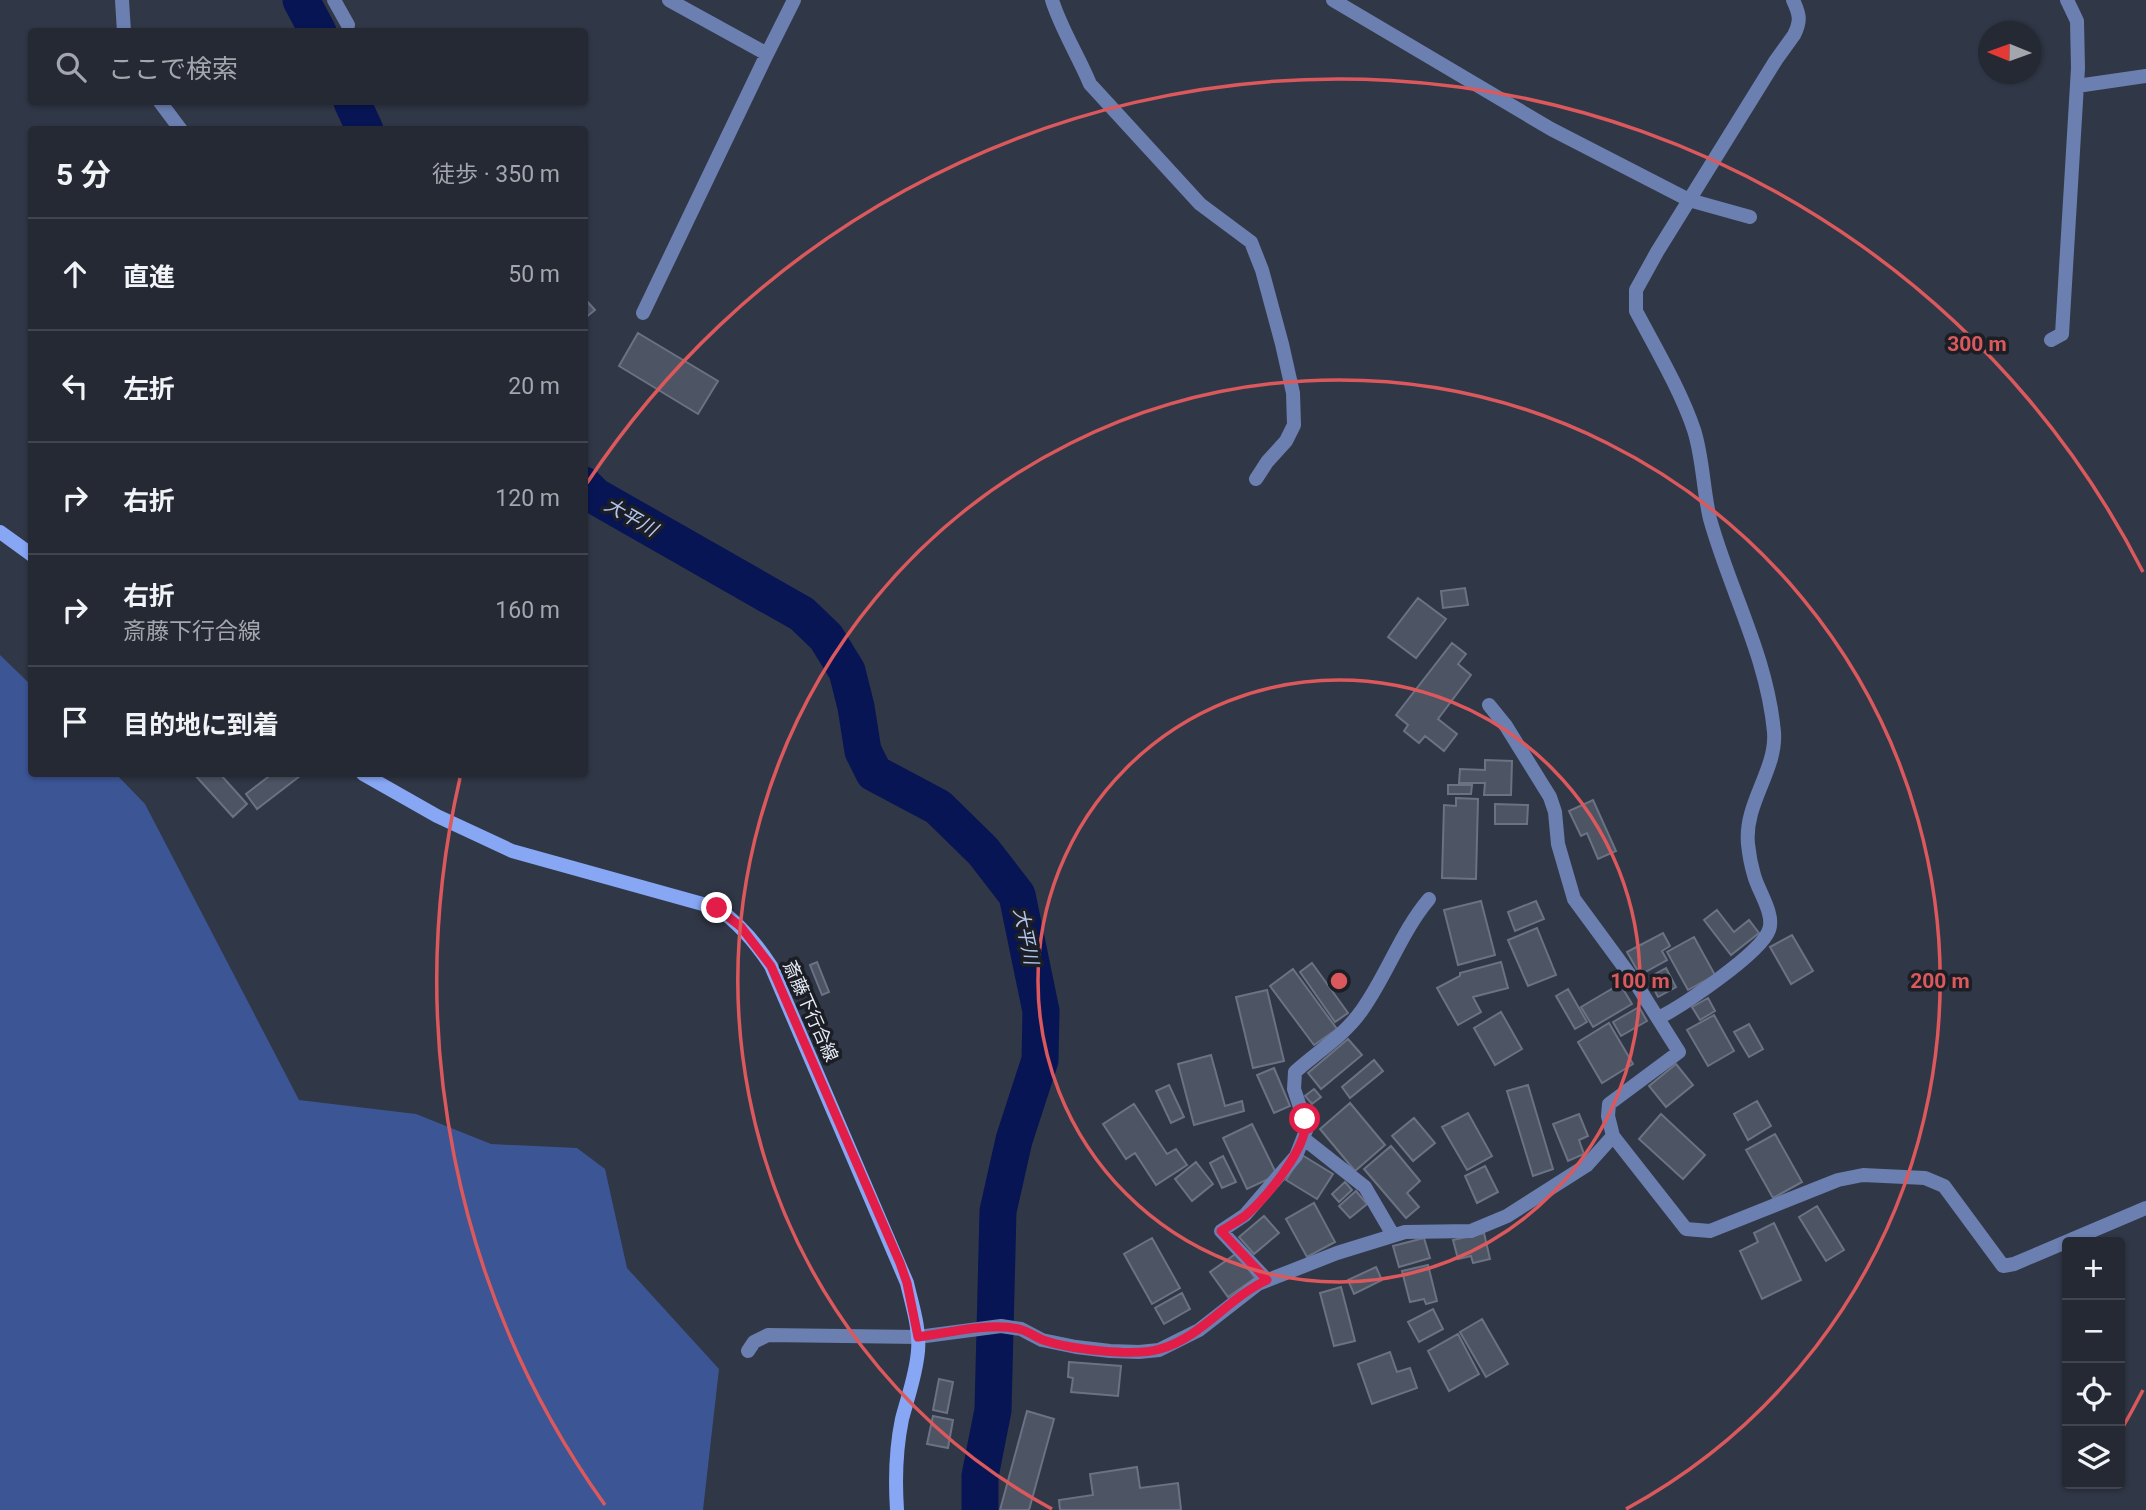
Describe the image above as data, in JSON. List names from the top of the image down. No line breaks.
{"streets":{"main road":["斎藤下行合線"]},"water":["大平川"],"north":"left","page":{"search":"ここで検索","heading":["5 分","徒歩 · 350 m"],"list":[["直進","50 m"],["左折","20 m"],["右折","120 m"],["右折","斎藤下行合線","160 m"],"目的地に到着"],"map_buttons":["+","−"]},"rings":["300 m","100 m","200 m"]}
